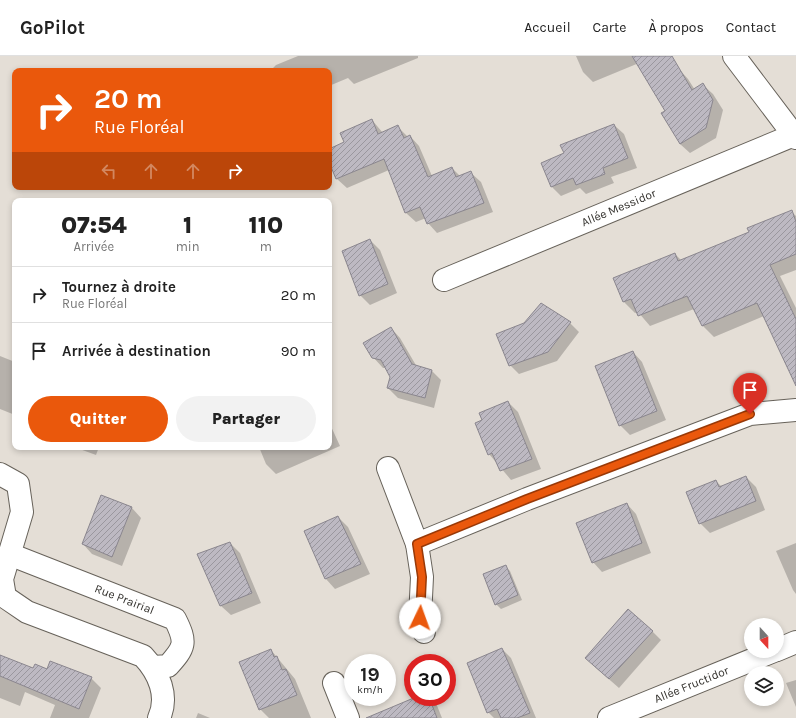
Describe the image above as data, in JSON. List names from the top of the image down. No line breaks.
{"streets":{"street":["Allée Messidor","Rue Prairial","Allée Fructidor"]},"north":"bottom","page":{"header":"GoPilot","nav":["Accueil","Carte","À propos","Contact"],"turn":["20 m","Rue Floréal"],"eta":["07:54","Arrivée","1","min","110","m"],"list":[{"name":"Tournez à droite","note":"Rue Floréal","value":"20 m"},{"name":"Arrivée à destination","value":"90 m"}],"buttons":["Quitter","Partager"],"speed":"19 km/h","limit":"30"}}
